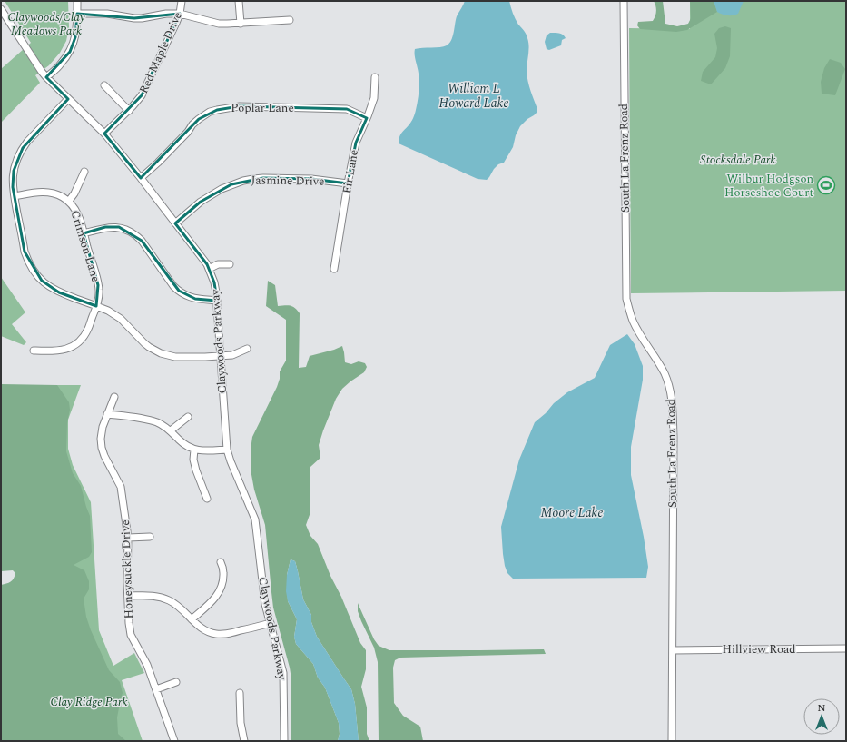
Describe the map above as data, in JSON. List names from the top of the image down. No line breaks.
{"streets":{"street":["Red Maple Drive","Poplar Lane","South La Frenz Road","Fir Lane","Jasmine Drive","Crimson Lane","Claywoods Parkway","Honeysuckle Drive","Hillview Road"]},"crossings":[["Red Maple Drive","Claywoods Parkway"],["Poplar Lane","Fir Lane"],["Poplar Lane","Claywoods Parkway"],["South La Frenz Road","Hillview Road"],["Fir Lane","Jasmine Drive"],["Jasmine Drive","Claywoods Parkway"]],"water":["William L Howard Lake","Moore Lake"],"parks":["Claywoods/Clay Meadows Park","Stocksdale Park","Clay Ridge Park"],"places":{"sports":["Wilbur Hodgson Horseshoe Court"]},"north":"top"}
